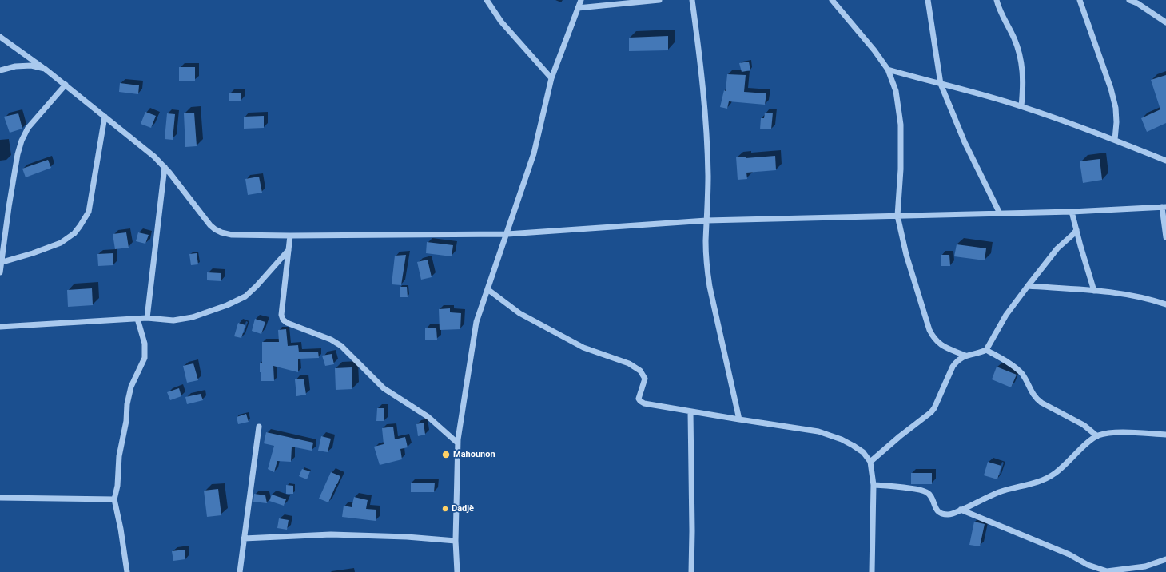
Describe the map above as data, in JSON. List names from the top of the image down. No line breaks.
{"places":["Mahounon","Dadjè"]}
